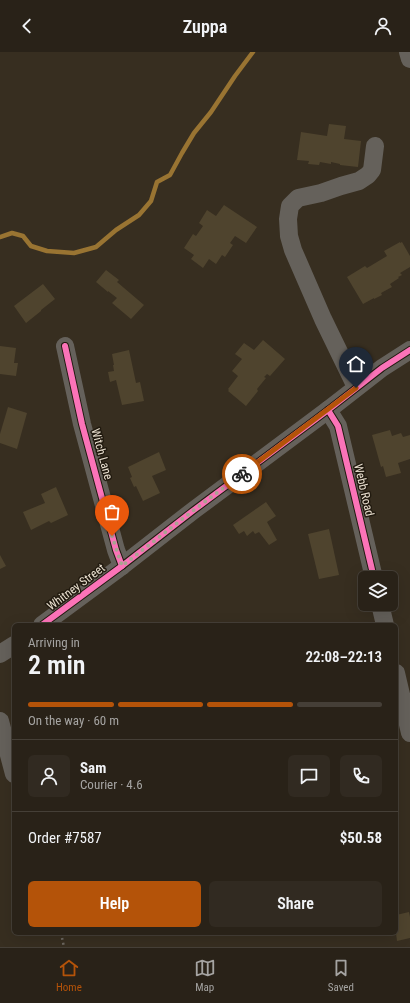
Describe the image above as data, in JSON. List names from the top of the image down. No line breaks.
{"streets":{"street":["Witch Lane","Webb Road","Whitney Street"]},"crossings":[["Witch Lane","Whitney Street"],["Webb Road","Whitney Street"]],"page":{"header":"Zuppa","heading":["2 min","Arriving in","22:08–22:13"],"panel":["Sam","Courier · 4.6","Order #7587","$50.58"],"bar":"On the way · 60 m","buttons":["Help","Share"],"tabs":["Home","Map","Saved"]}}
